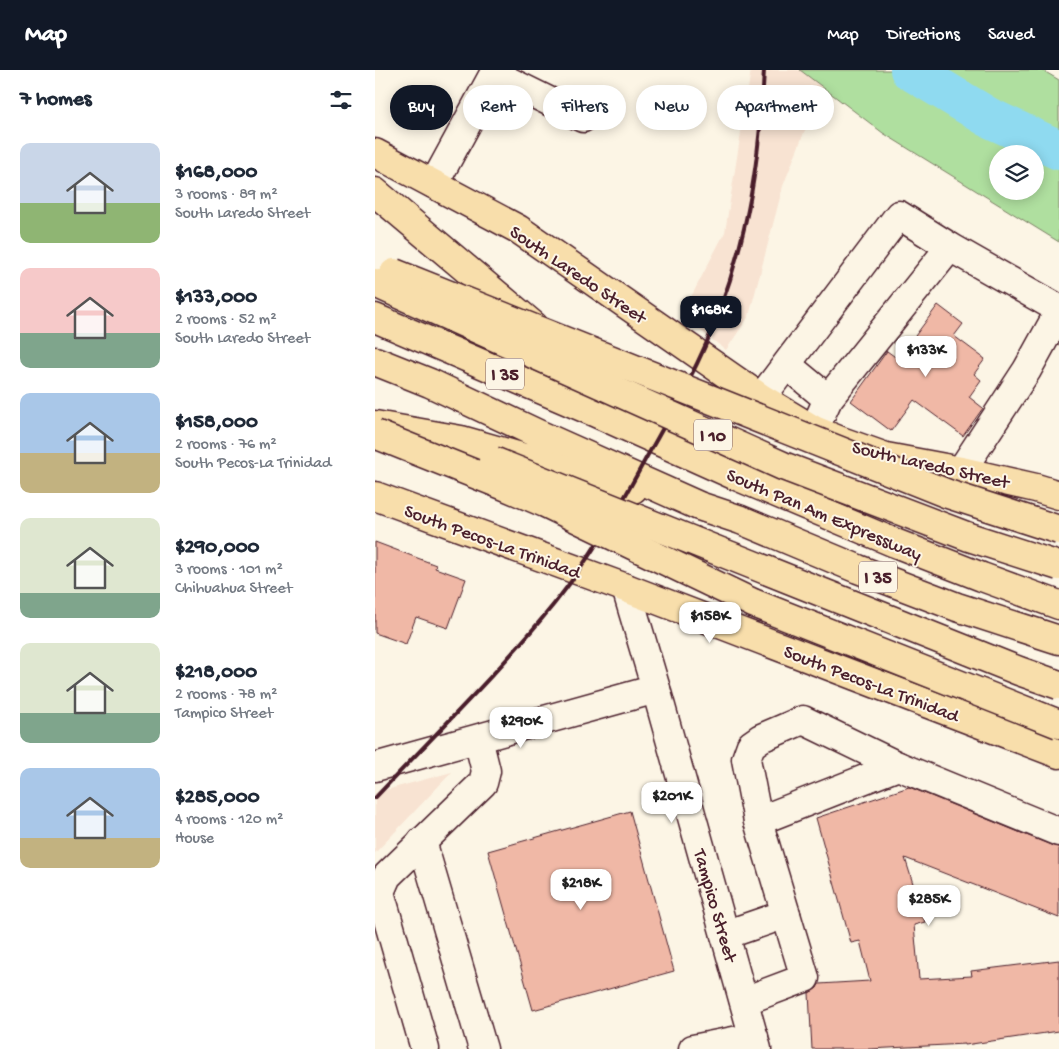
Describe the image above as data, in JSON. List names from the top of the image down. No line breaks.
{"streets":{"main road":["South Laredo Street","I 35","I 10","South Pan Am Expressway","South Pecos-La Trinidad"],"street":["Tampico Street"]},"crossings":[["South Pecos-La Trinidad","Tampico Street"]],"page":{"header":"Map","nav":["Map","Directions","Saved"],"heading":"7 homes","chip":["Buy","Rent","Filters","New","Apartment"],"list":[{"name":"$168,000","note":"3 rooms · 89 m² · South Laredo Street"},{"name":"$133,000","note":"2 rooms · 52 m² · South Laredo Street"},{"name":"$158,000","note":"2 rooms · 76 m² · South Pecos-La Trinidad"},{"name":"$290,000","note":"3 rooms · 101 m² · Chihuahua Street"},{"name":"$218,000","note":"2 rooms · 78 m² · Tampico Street"},{"name":"$285,000","note":"4 rooms · 120 m² · House"}],"price":["$168K","$133K","$158K","$290K","$201K","$218K","$285K"]}}
